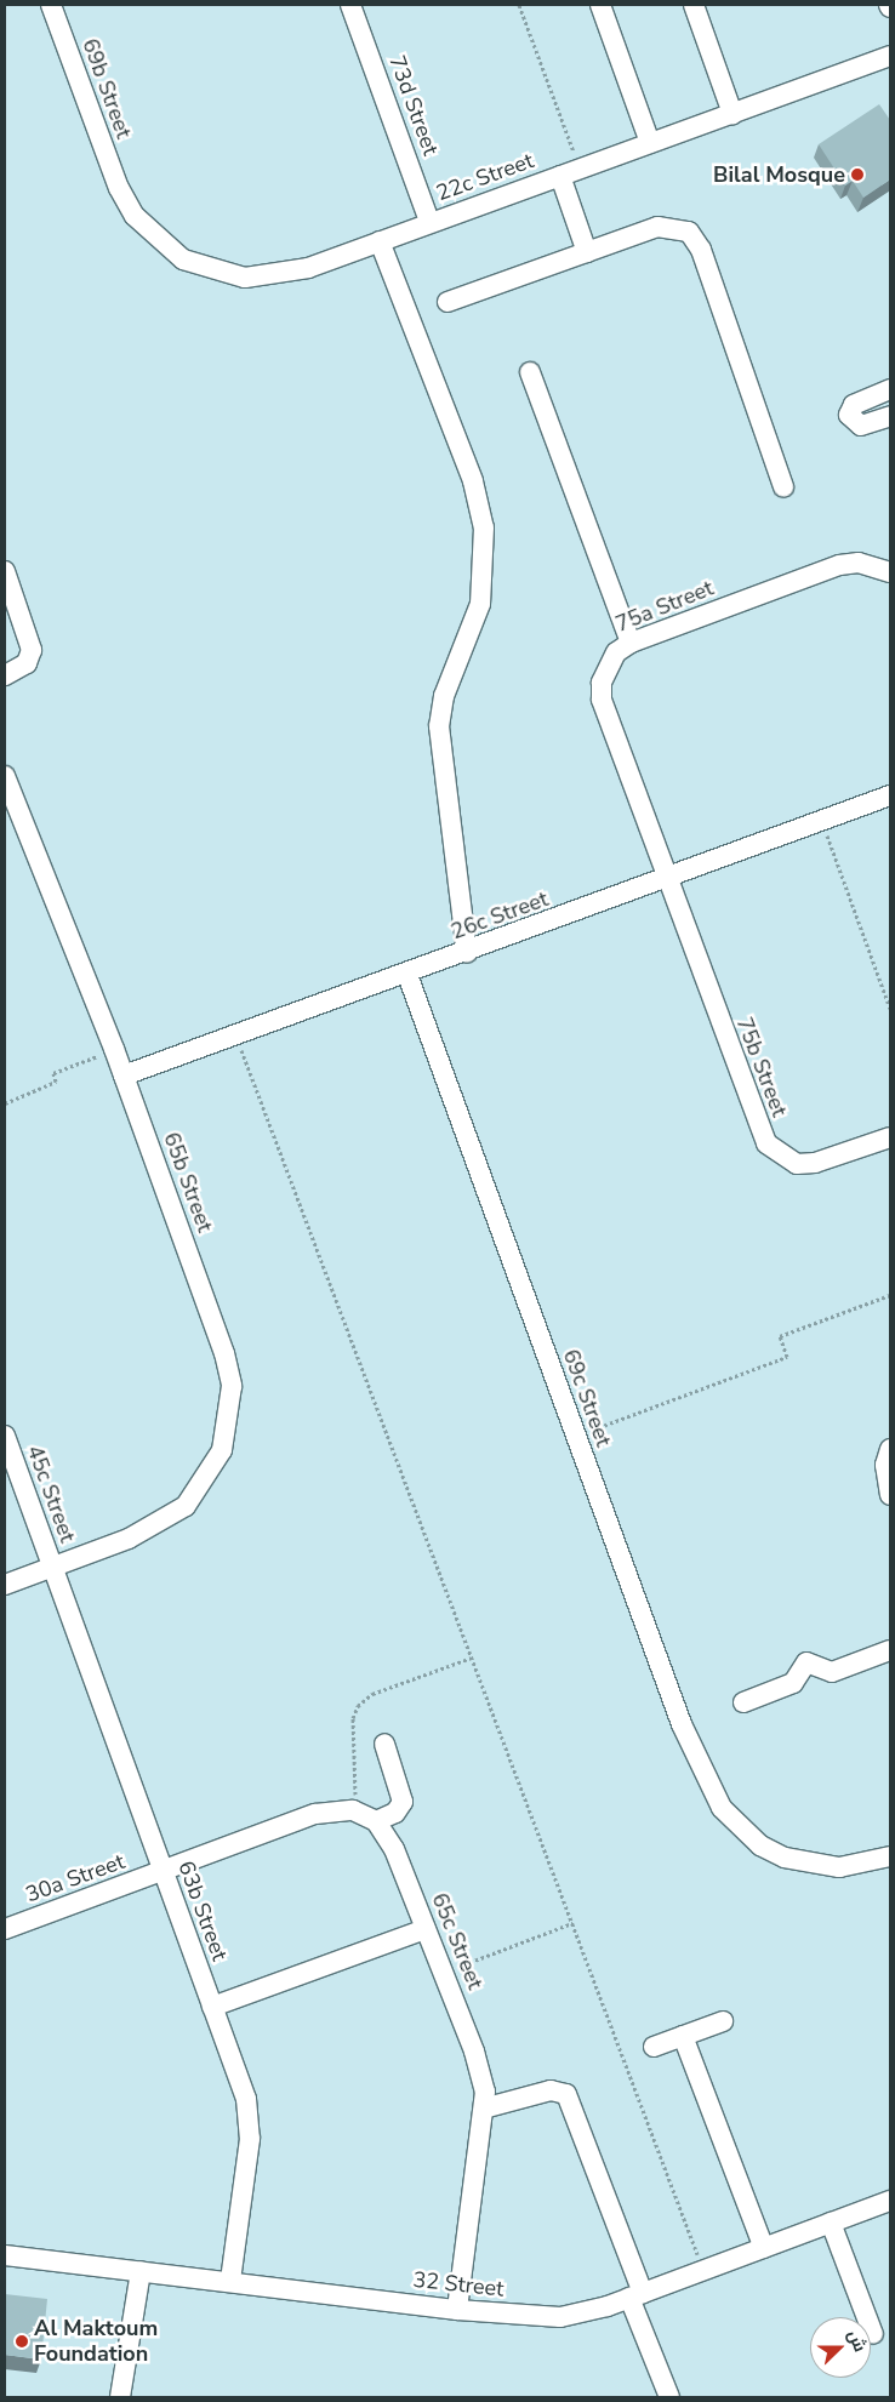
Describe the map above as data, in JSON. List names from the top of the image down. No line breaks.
{"streets":{"street":["69b Street","73d Street","22c Street","75a Street","26c Street","75b Street","65b Street","69c Street","45c Street","30a Street","63b Street","65c Street","32 Street"]},"crossings":[["69b Street","22c Street"],["73d Street","22c Street"],["75a Street","26c Street"],["75a Street","75b Street"],["26c Street","75b Street"],["26c Street","65b Street"],["26c Street","69c Street"],["65b Street","45c Street"],["65b Street","63b Street"],["45c Street","63b Street"],["30a Street","63b Street"],["63b Street","32 Street"],["65c Street","32 Street"]],"places":["Bilal Mosque","Al Maktoum Foundation"],"north":"right"}
